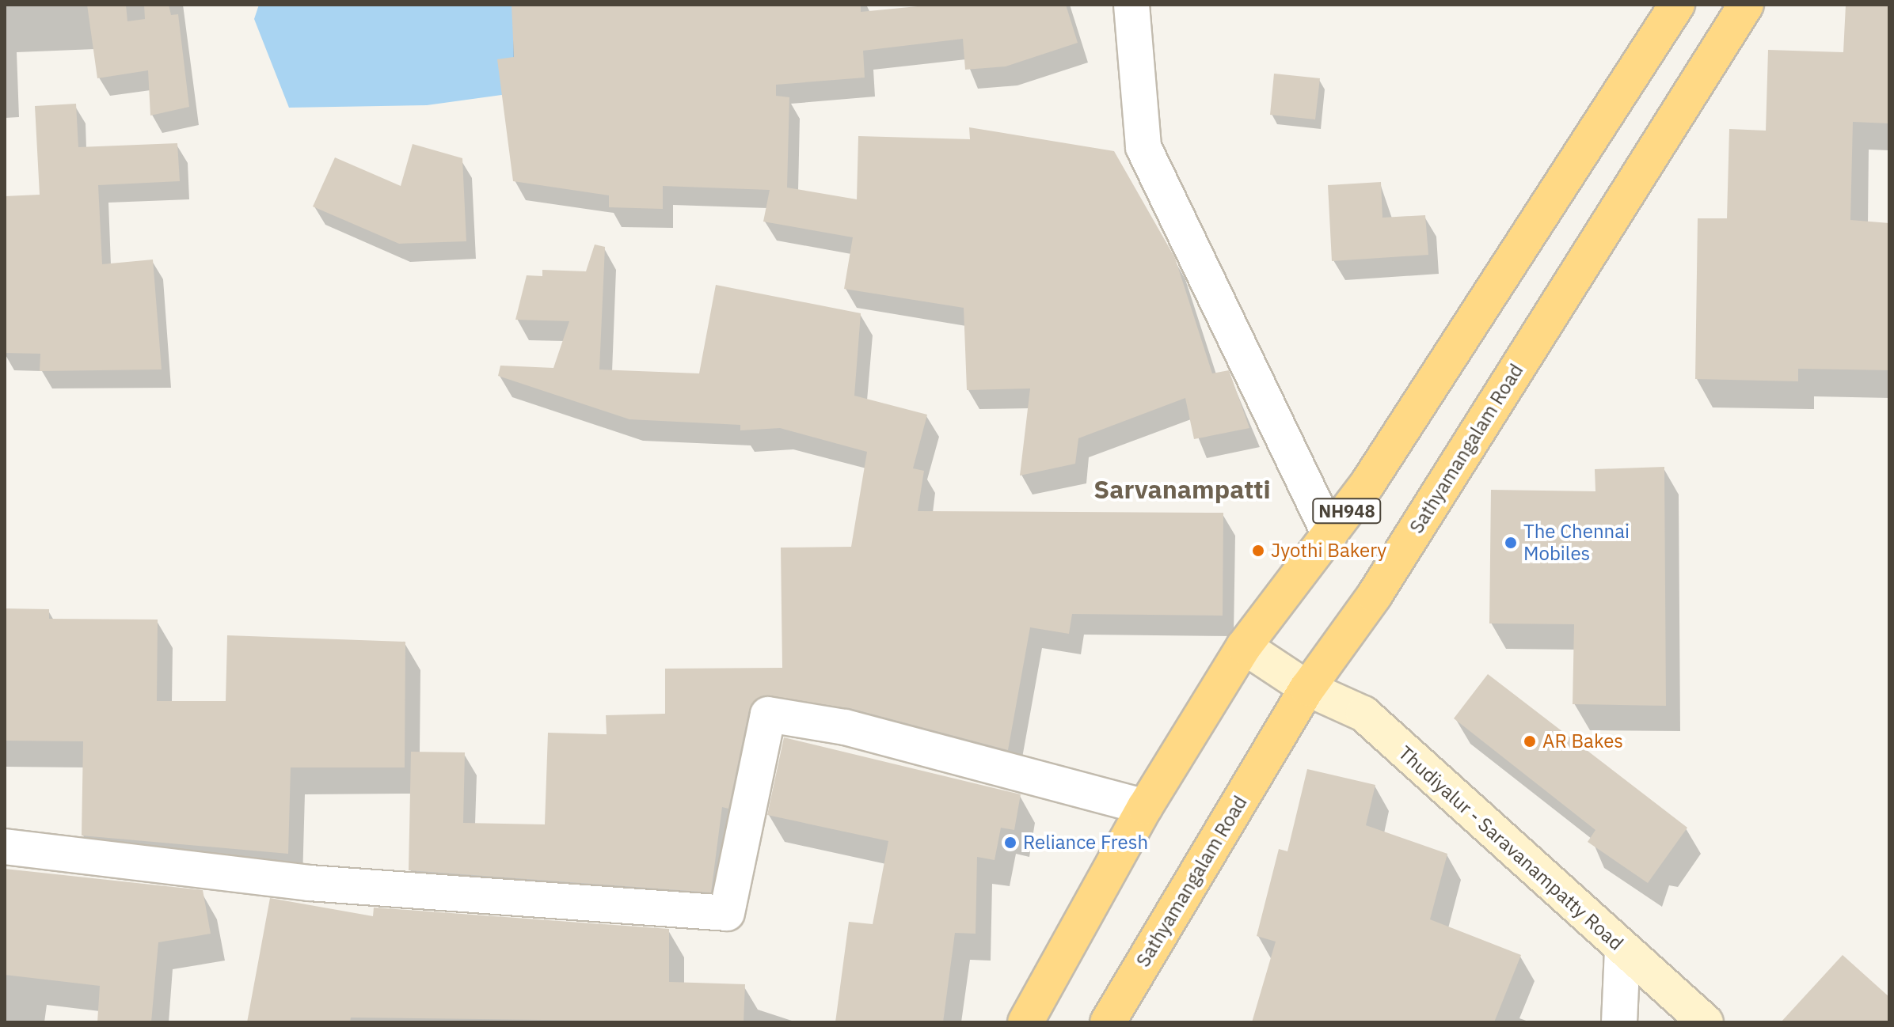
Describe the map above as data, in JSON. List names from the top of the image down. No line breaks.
{"streets":{"highway":["Sathyamangalam Road","NH948"],"main road":["Thudiyalur - Saravanampatty Road"]},"crossings":[["Sathyamangalam Road","Thudiyalur - Saravanampatty Road"],["NH948","Thudiyalur - Saravanampatty Road"]],"districts":["Sarvanampatti"],"places":["The Chennai Mobiles","Jyothi Bakery","AR Bakes","Reliance Fresh"]}
